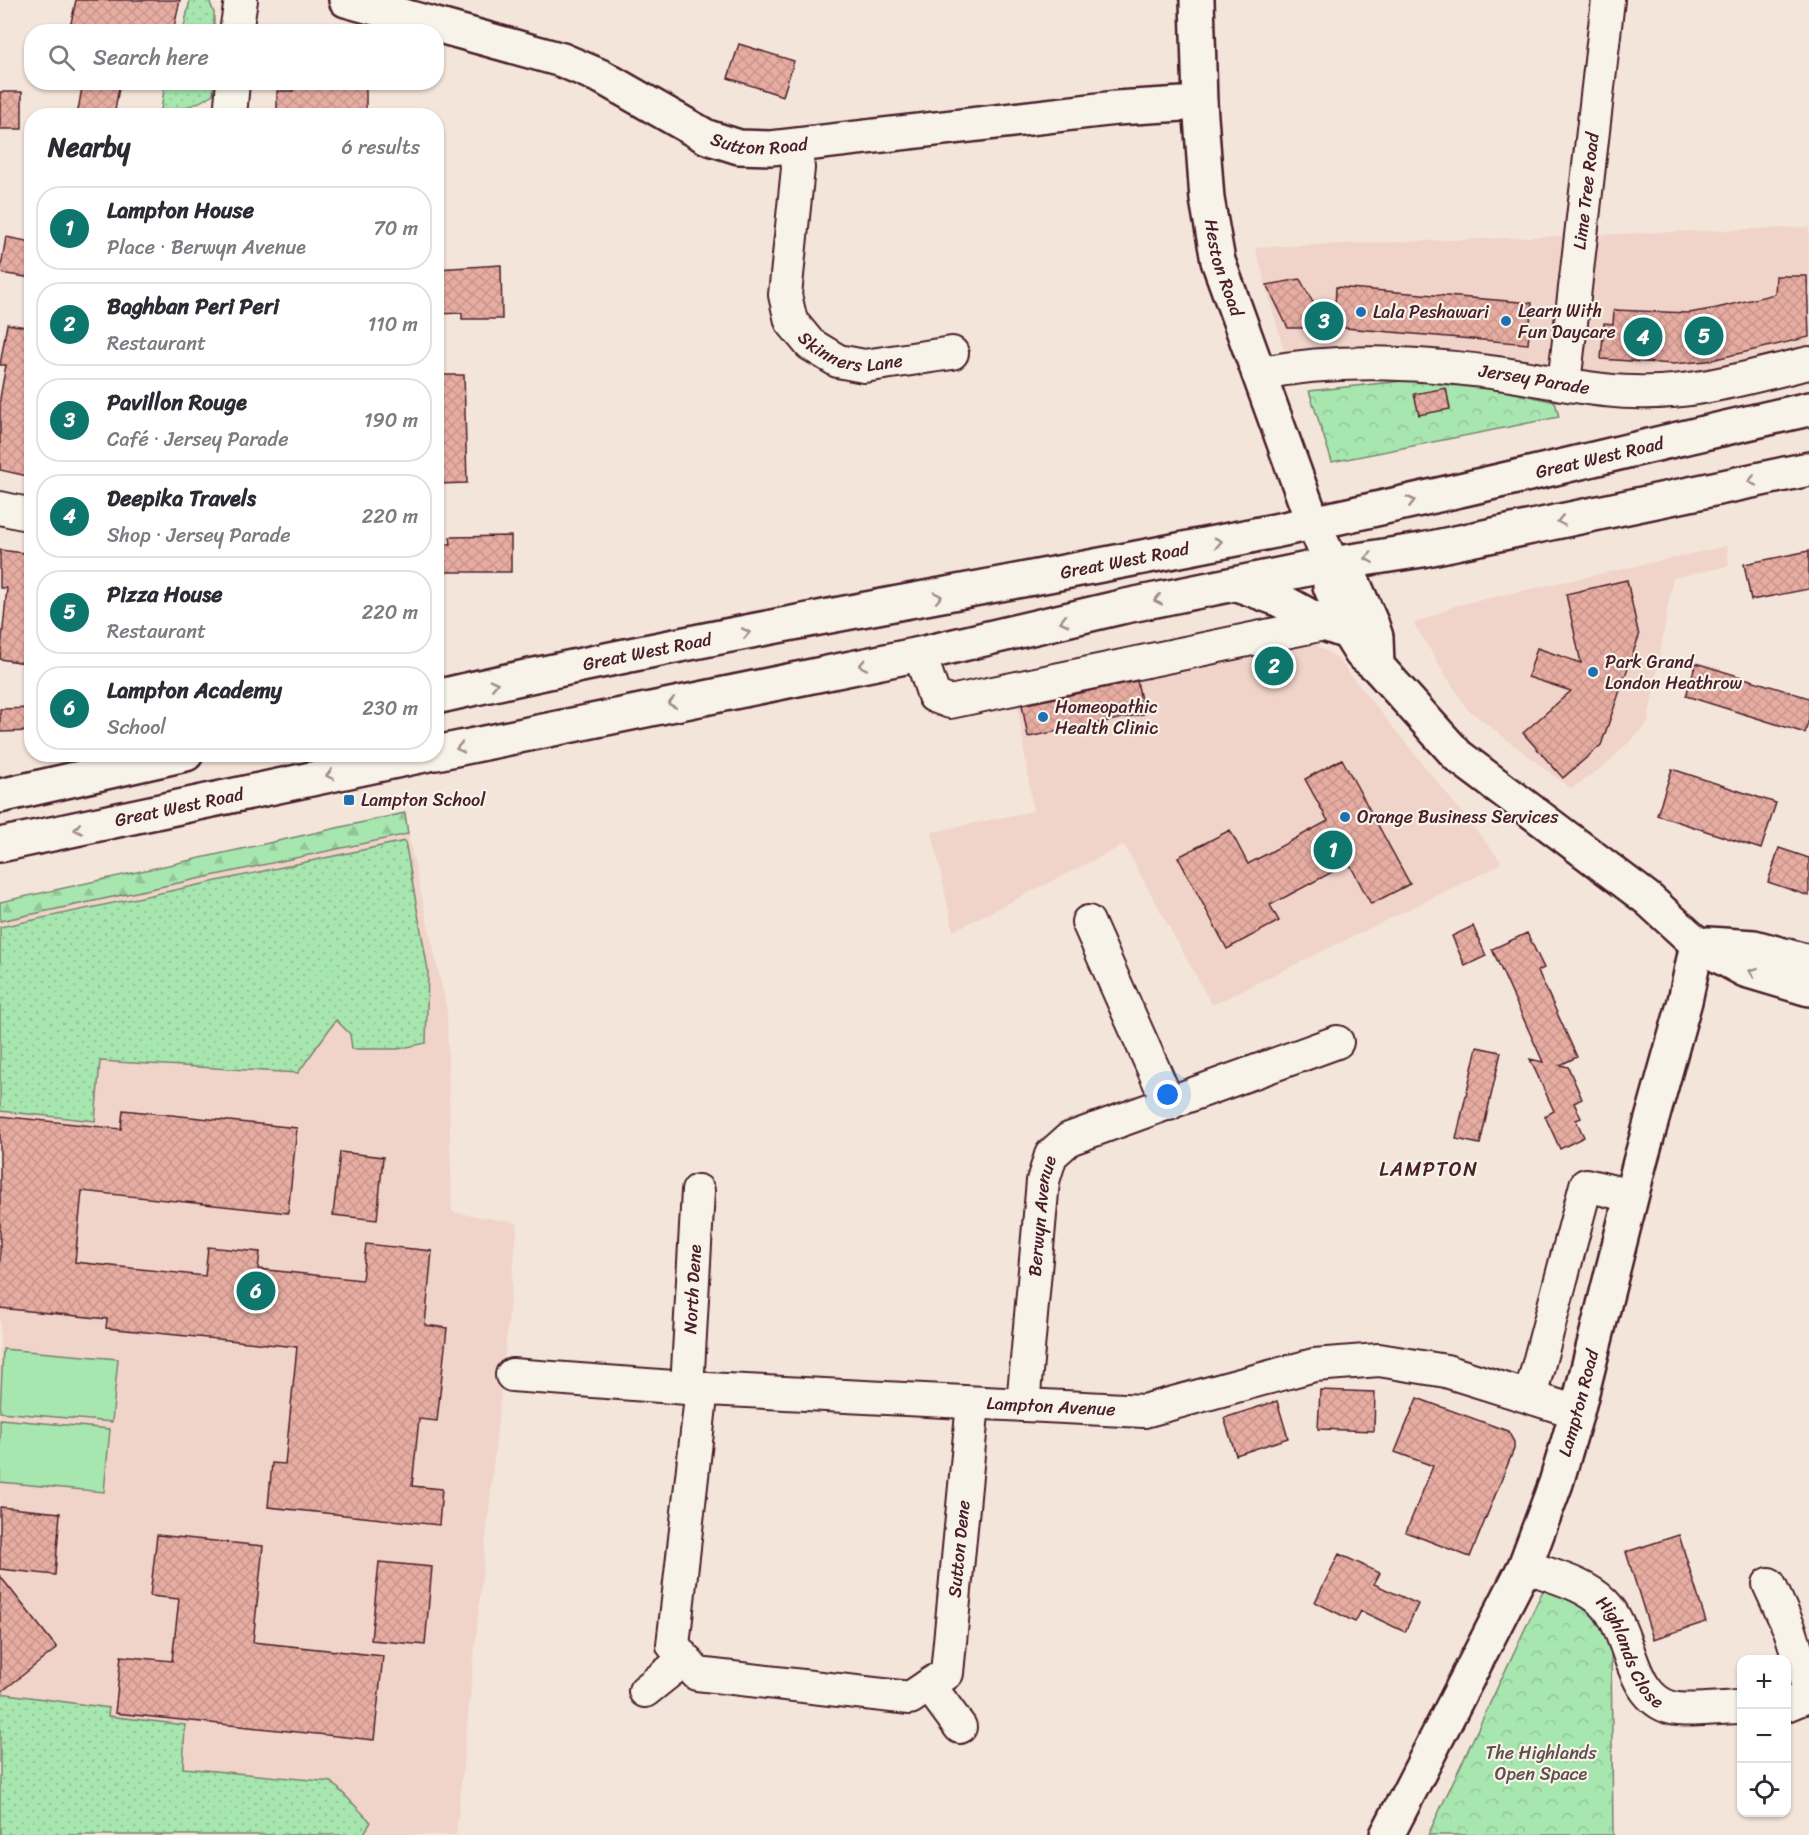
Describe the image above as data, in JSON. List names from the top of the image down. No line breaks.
{"streets":{"main road":["Sutton Road","Heston Road","Great West Road","Lampton Road"],"street":["Lime Tree Road","Skinners Lane","Jersey Parade","Berwyn Avenue","North Dene","Lampton Avenue","Sutton Dene","Highlands Close"]},"crossings":[["Sutton Road","Heston Road"],["Sutton Road","Skinners Lane"],["Lime Tree Road","Jersey Parade"],["Heston Road","Jersey Parade"],["Heston Road","Great West Road"],["Berwyn Avenue","Lampton Avenue"],["North Dene","Lampton Avenue"],["Lampton Road","Lampton Avenue"],["Lampton Road","Highlands Close"],["Lampton Avenue","Sutton Dene"]],"districts":["LAMPTON"],"parks":["The Highlands Open Space"],"places":{"other":["Lala Peshawari","Learn With Fun Daycare","Park Grand London Heathrow","Homeopathic Health Clinic","Orange Business Services"],"transit":["Lampton School"]},"page":{"search":"Search here","heading":["Nearby","6 results"],"list":[{"mark":"1","name":"Lampton House","note":"Place · Berwyn Avenue","value":"70 m"},{"mark":"2","name":"Baghban Peri Peri","note":"Restaurant","value":"110 m"},{"mark":"3","name":"Pavillon Rouge","note":"Café · Jersey Parade","value":"190 m"},{"mark":"4","name":"Deepika Travels","note":"Shop · Jersey Parade","value":"220 m"},{"mark":"5","name":"Pizza House","note":"Restaurant","value":"220 m"},{"mark":"6","name":"Lampton Academy","note":"School","value":"230 m"}],"pins":["3","5","4","2","1","6"],"map_buttons":["+","−"]}}
